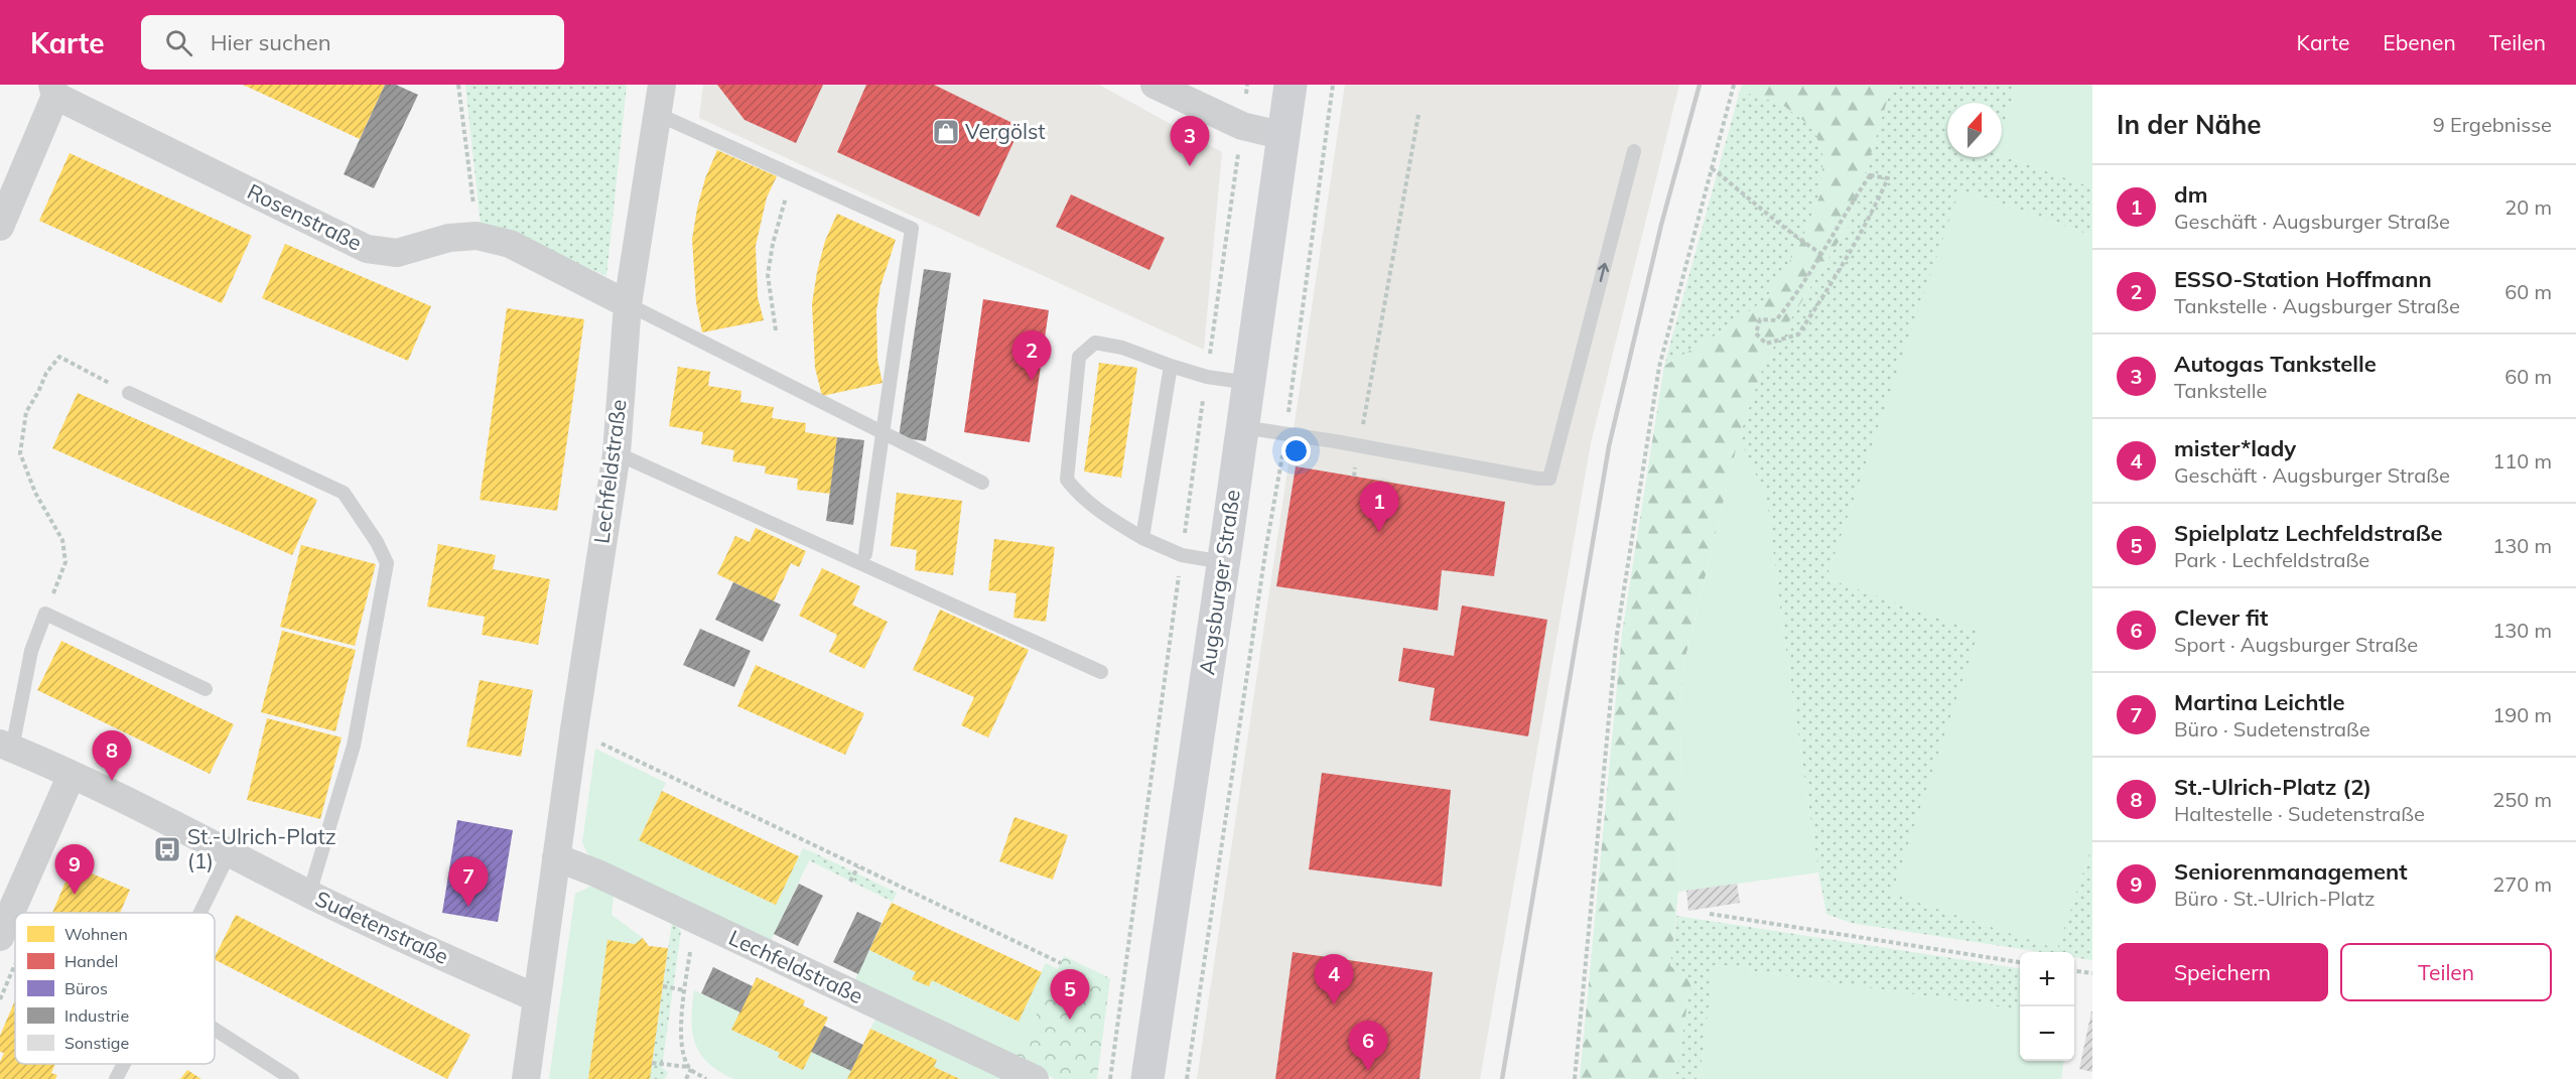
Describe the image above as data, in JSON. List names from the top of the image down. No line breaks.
{"streets":{"main road":["Augsburger Straße"],"street":["Rosenstraße","Lechfeldstraße","Sudetenstraße"]},"crossings":[["Rosenstraße","Lechfeldstraße"],["Lechfeldstraße","Sudetenstraße"]],"places":{"shop":["Vergölst"],"bus stop":["St.-Ulrich-Platz (1)"]},"legend":["Wohnen","Handel","Büros","Industrie","Sonstige"],"north":"top","page":{"header":"Karte","search":"Hier suchen","nav":["Karte","Ebenen","Teilen"],"heading":["In der Nähe","9 Ergebnisse"],"pins":["3","2","1","8","9","7","4","5","6"],"list":[{"mark":"1","name":"dm","note":"Geschäft · Augsburger Straße","value":"20 m"},{"mark":"2","name":"ESSO-Station Hoffmann","note":"Tankstelle · Augsburger Straße","value":"60 m"},{"mark":"3","name":"Autogas Tankstelle","note":"Tankstelle","value":"60 m"},{"mark":"4","name":"mister*lady","note":"Geschäft · Augsburger Straße","value":"110 m"},{"mark":"5","name":"Spielplatz Lechfeldstraße","note":"Park · Lechfeldstraße","value":"130 m"},{"mark":"6","name":"Clever fit","note":"Sport · Augsburger Straße","value":"130 m"},{"mark":"7","name":"Martina Leichtle","note":"Büro · Sudetenstraße","value":"190 m"},{"mark":"8","name":"St.-Ulrich-Platz (2)","note":"Haltestelle · Sudetenstraße","value":"250 m"},{"mark":"9","name":"Seniorenmanagement","note":"Büro · St.-Ulrich-Platz","value":"270 m"}],"buttons":["Speichern","Teilen"],"map_buttons":["+","−"]}}
